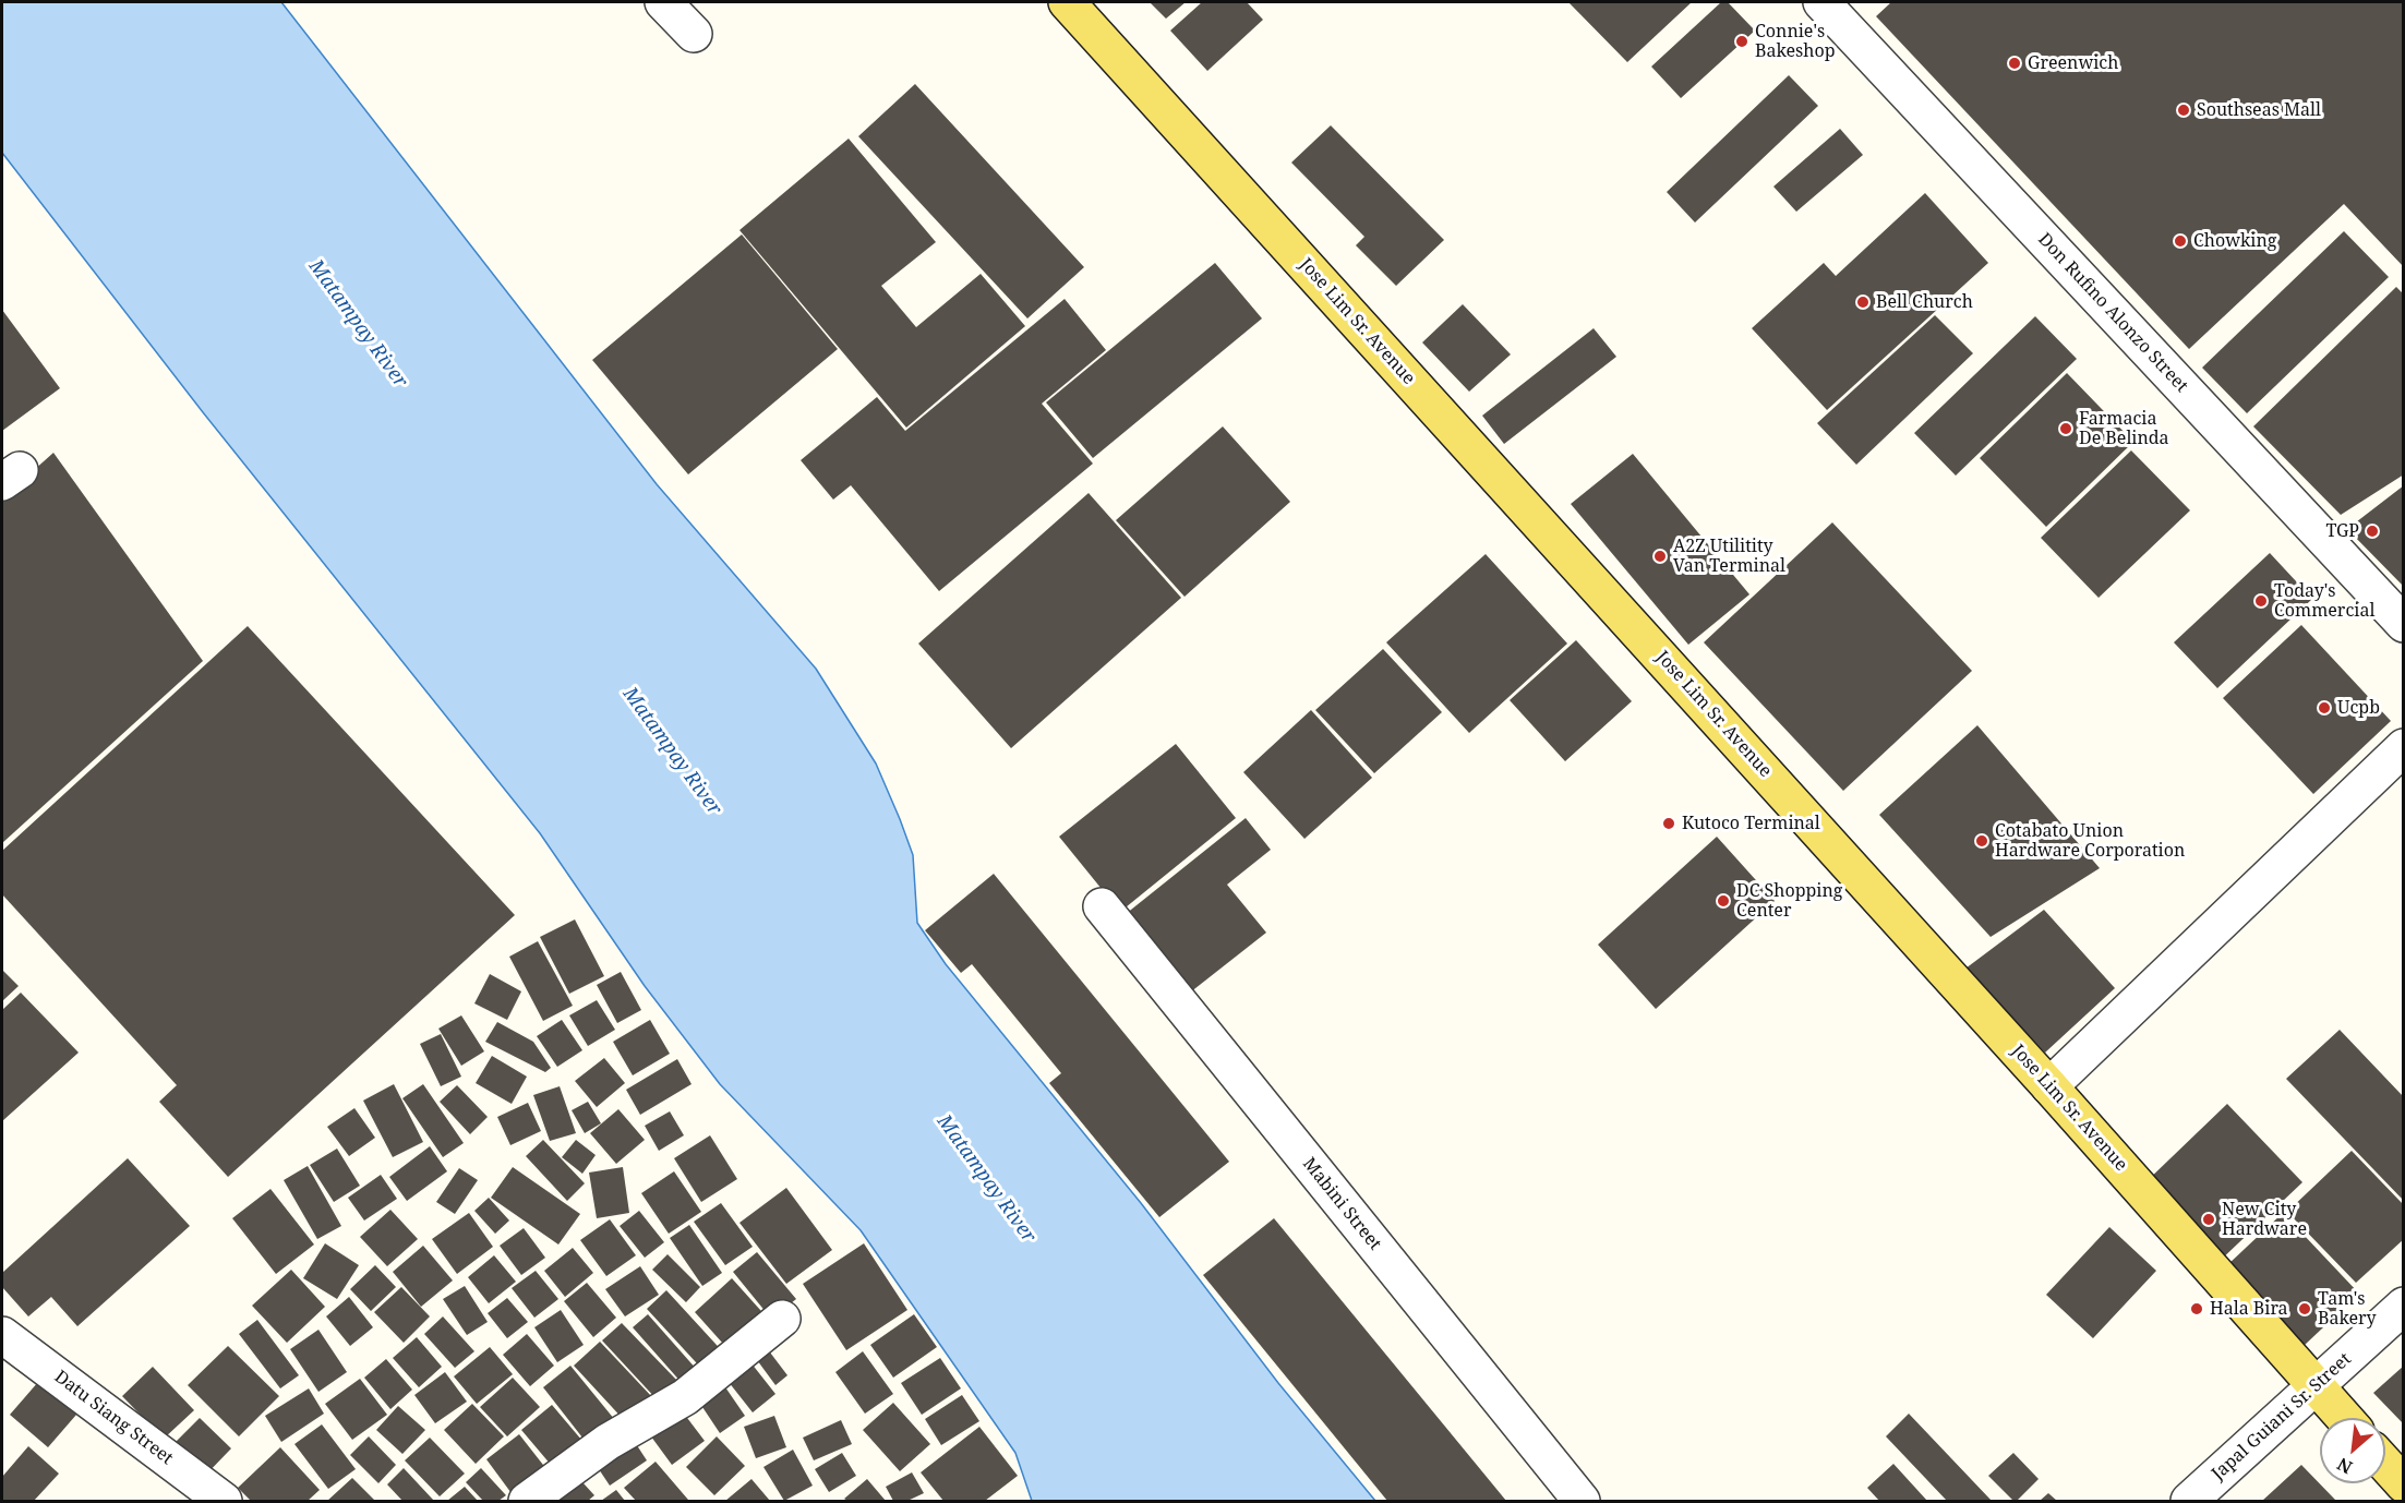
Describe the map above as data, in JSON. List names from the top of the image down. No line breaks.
{"streets":{"main road":["Jose Lim Sr. Avenue"],"street":["Don Rufino Alonzo Street","Mabini Street","Japal Guiani Sr. Street","Datu Siang Street"]},"crossings":[["Jose Lim Sr. Avenue","Japal Guiani Sr. Street"]],"water":["Matampay River"],"places":["Connie's Bakeshop","Greenwich","Southseas Mall","Chowking","Bell Church","Farmacia De Belinda","TGP","A2Z Utilitity Van Terminal","Today's Commercial","Ucpb","Kutoco Terminal","Cotabato Union Hardware Corporation","DC Shopping Center","New City Hardware","Hala Bira","Tam's Bakery"],"north":"bottom left"}
